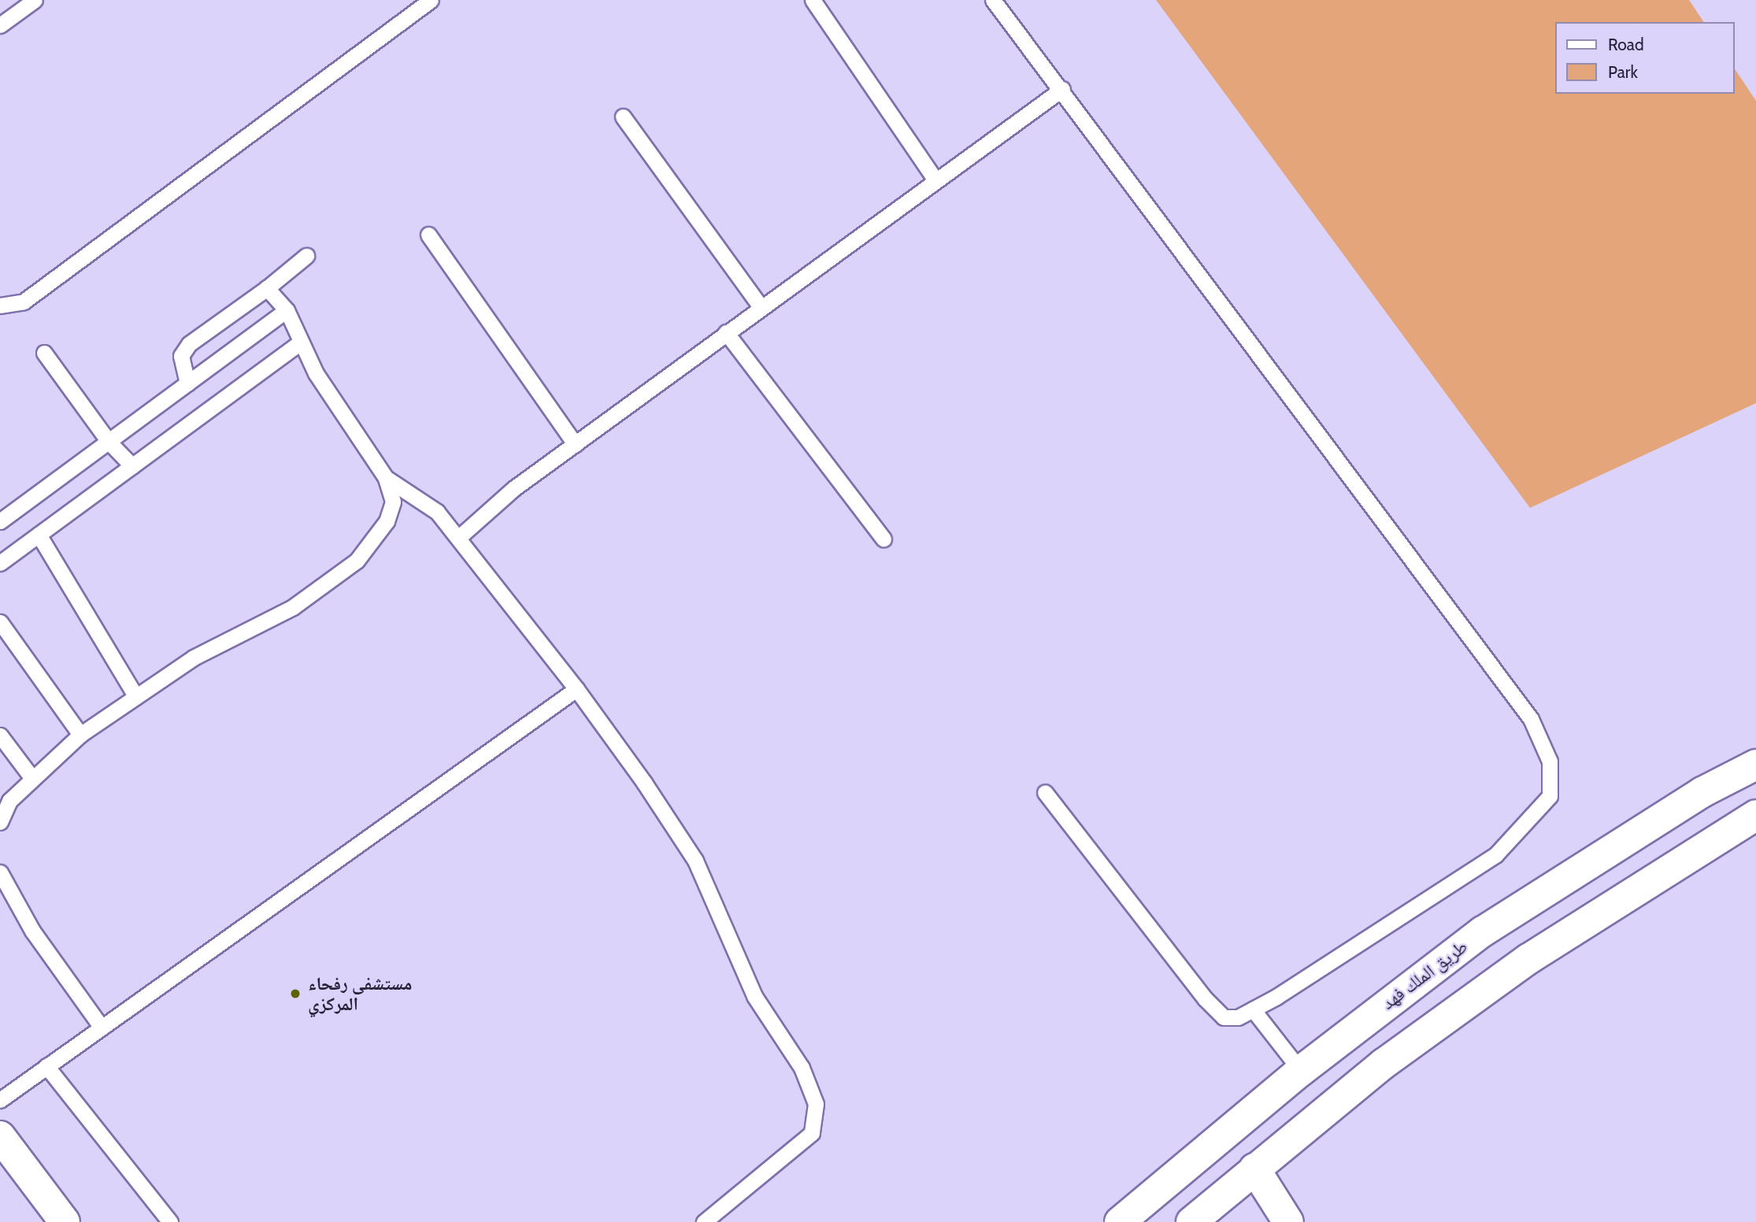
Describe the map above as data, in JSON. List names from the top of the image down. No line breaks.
{"streets":{"street":["طريق الملك فهد"]},"places":["مستشفى رفحاء المركزي"],"legend":["Road","Park"]}
